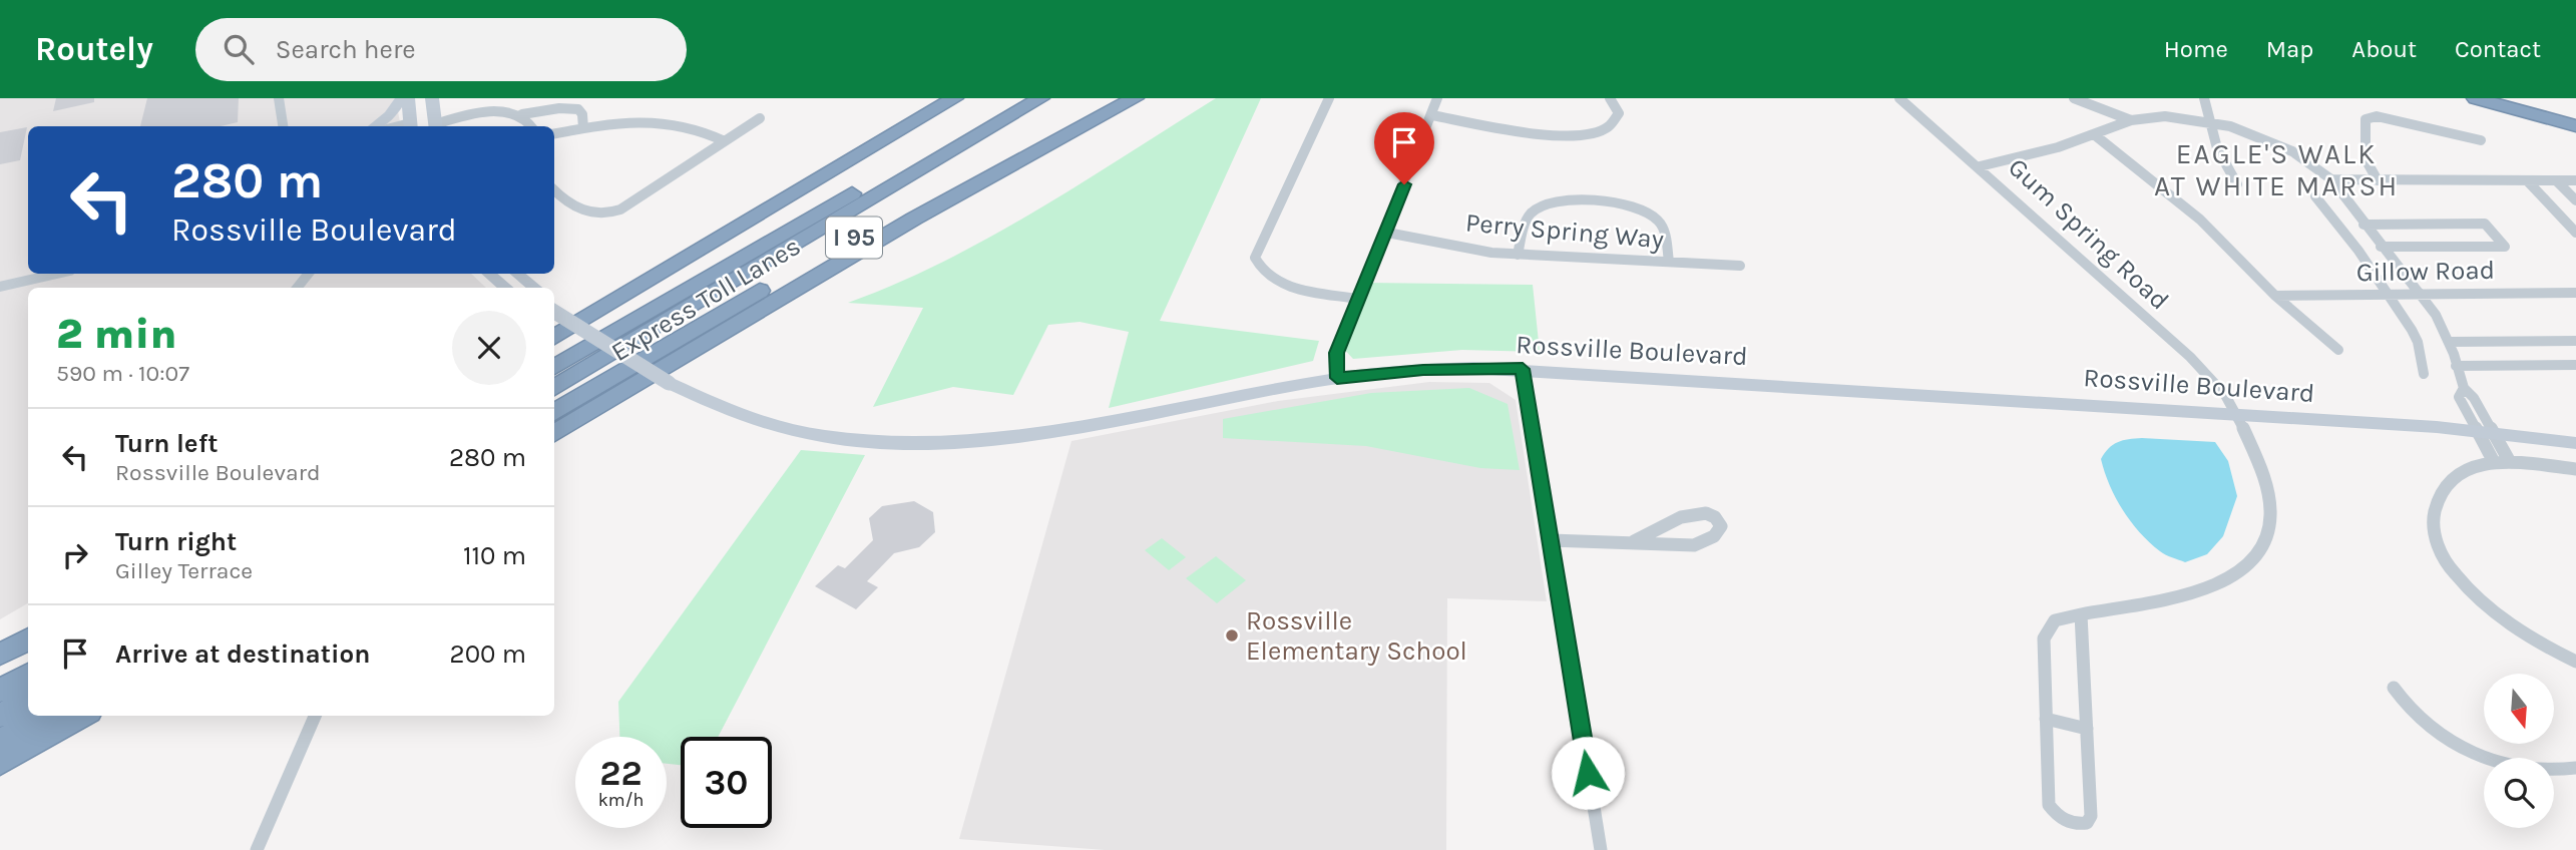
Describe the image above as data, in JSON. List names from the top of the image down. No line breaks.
{"streets":{"highway":["I 95","Express Toll Lanes"],"main road":["Rossville Boulevard"],"street":["Perry Spring Way","Gum Spring Road","Gillow Road"]},"crossings":[["Gum Spring Road","Rossville Boulevard"]],"districts":["EAGLE'S WALK AT WHITE MARSH"],"places":["Rossville Elementary School"],"north":"bottom","page":{"header":"Routely","search":"Search here","nav":["Home","Map","About","Contact"],"turn":["280 m","Rossville Boulevard"],"heading":["2 min","590 m · 10:07"],"list":[{"name":"Turn left","note":"Rossville Boulevard","value":"280 m"},{"name":"Turn right","note":"Gilley Terrace","value":"110 m"},{"name":"Arrive at destination","value":"200 m"}],"speed":"22 km/h","limit":"30"}}
